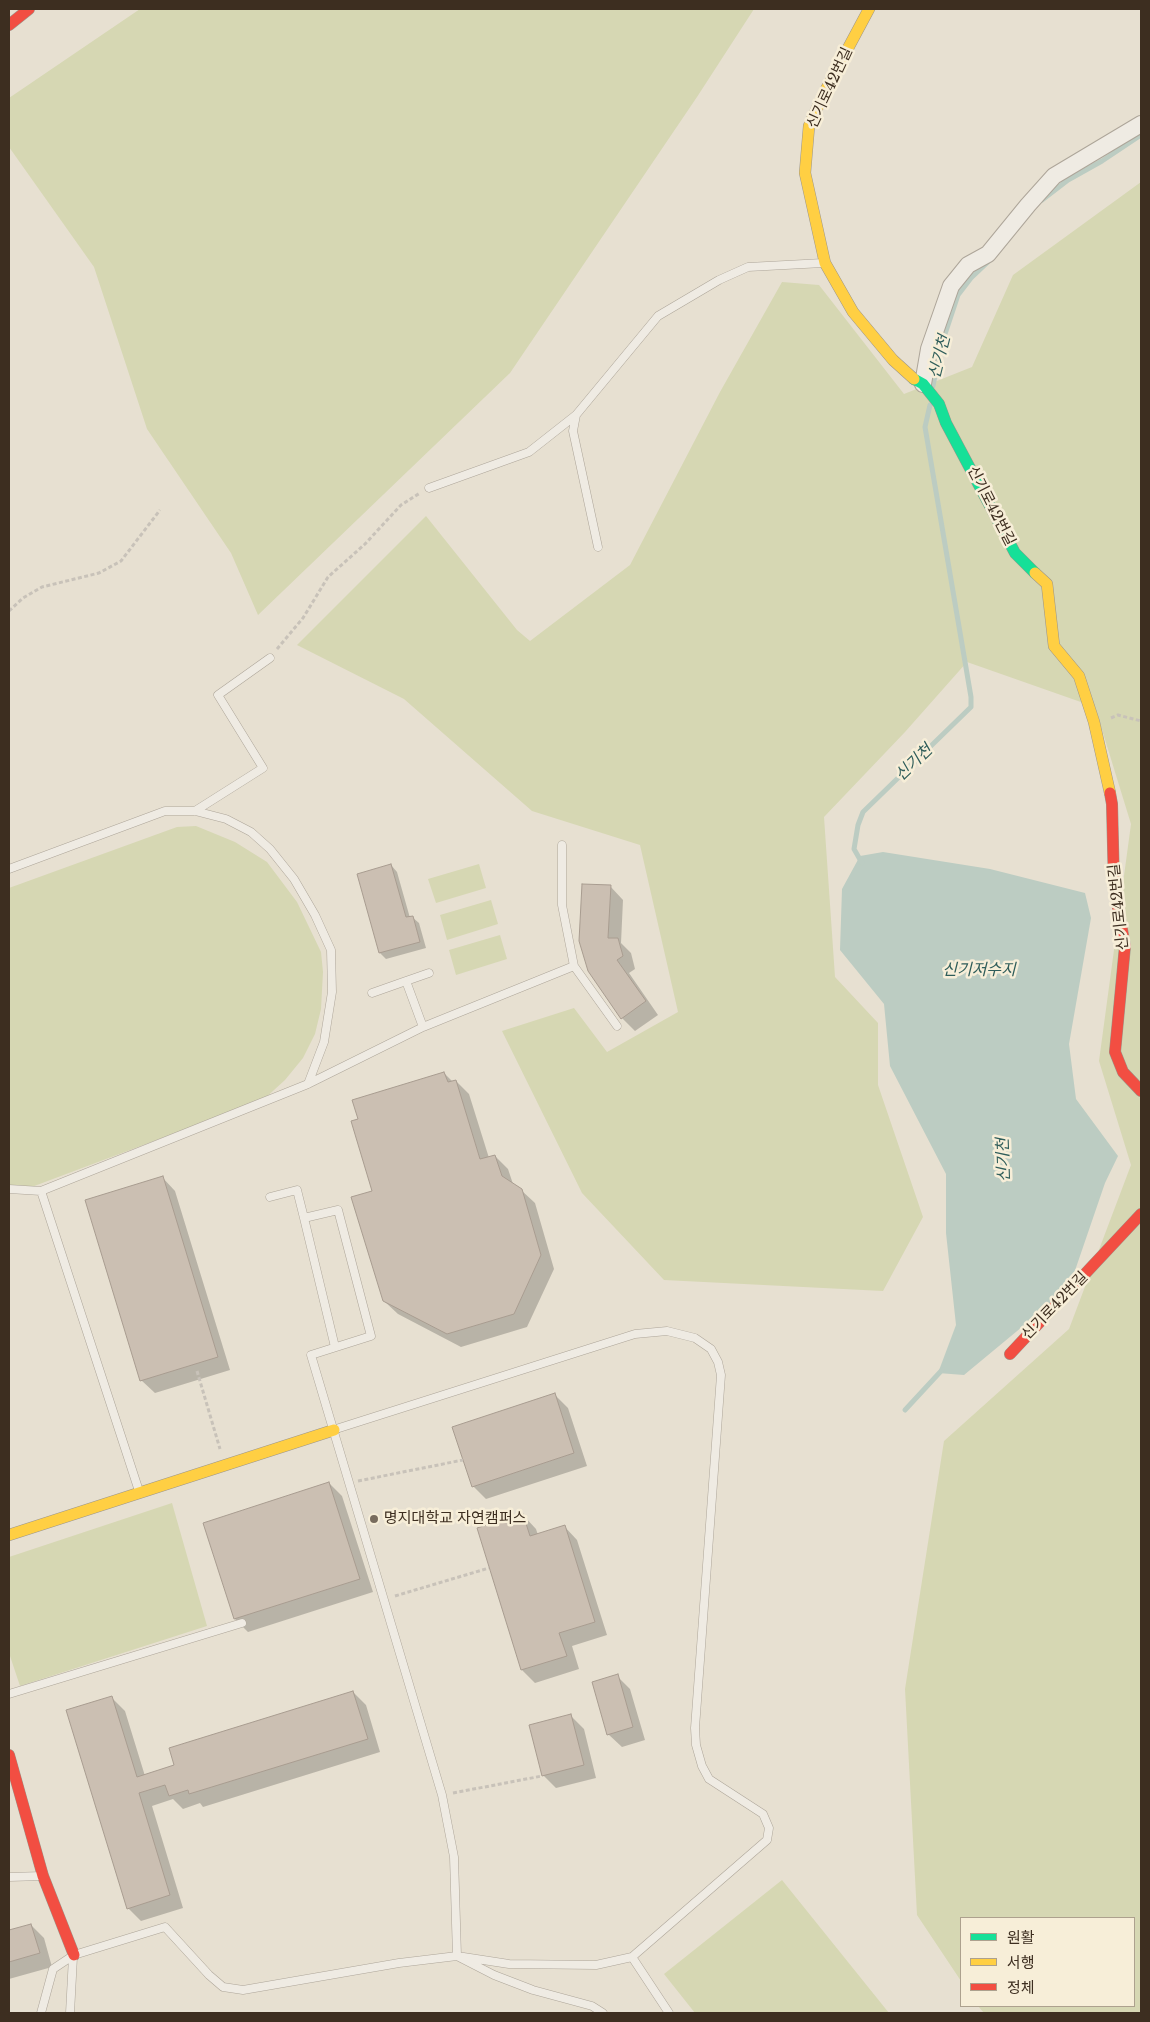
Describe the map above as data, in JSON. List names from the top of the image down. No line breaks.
{"streets":{"main road":["신기로42번길"]},"water":["신기천","신기저수지"],"places":["명지대학교 자연캠퍼스"],"legend":["원활","서행","정체"]}
